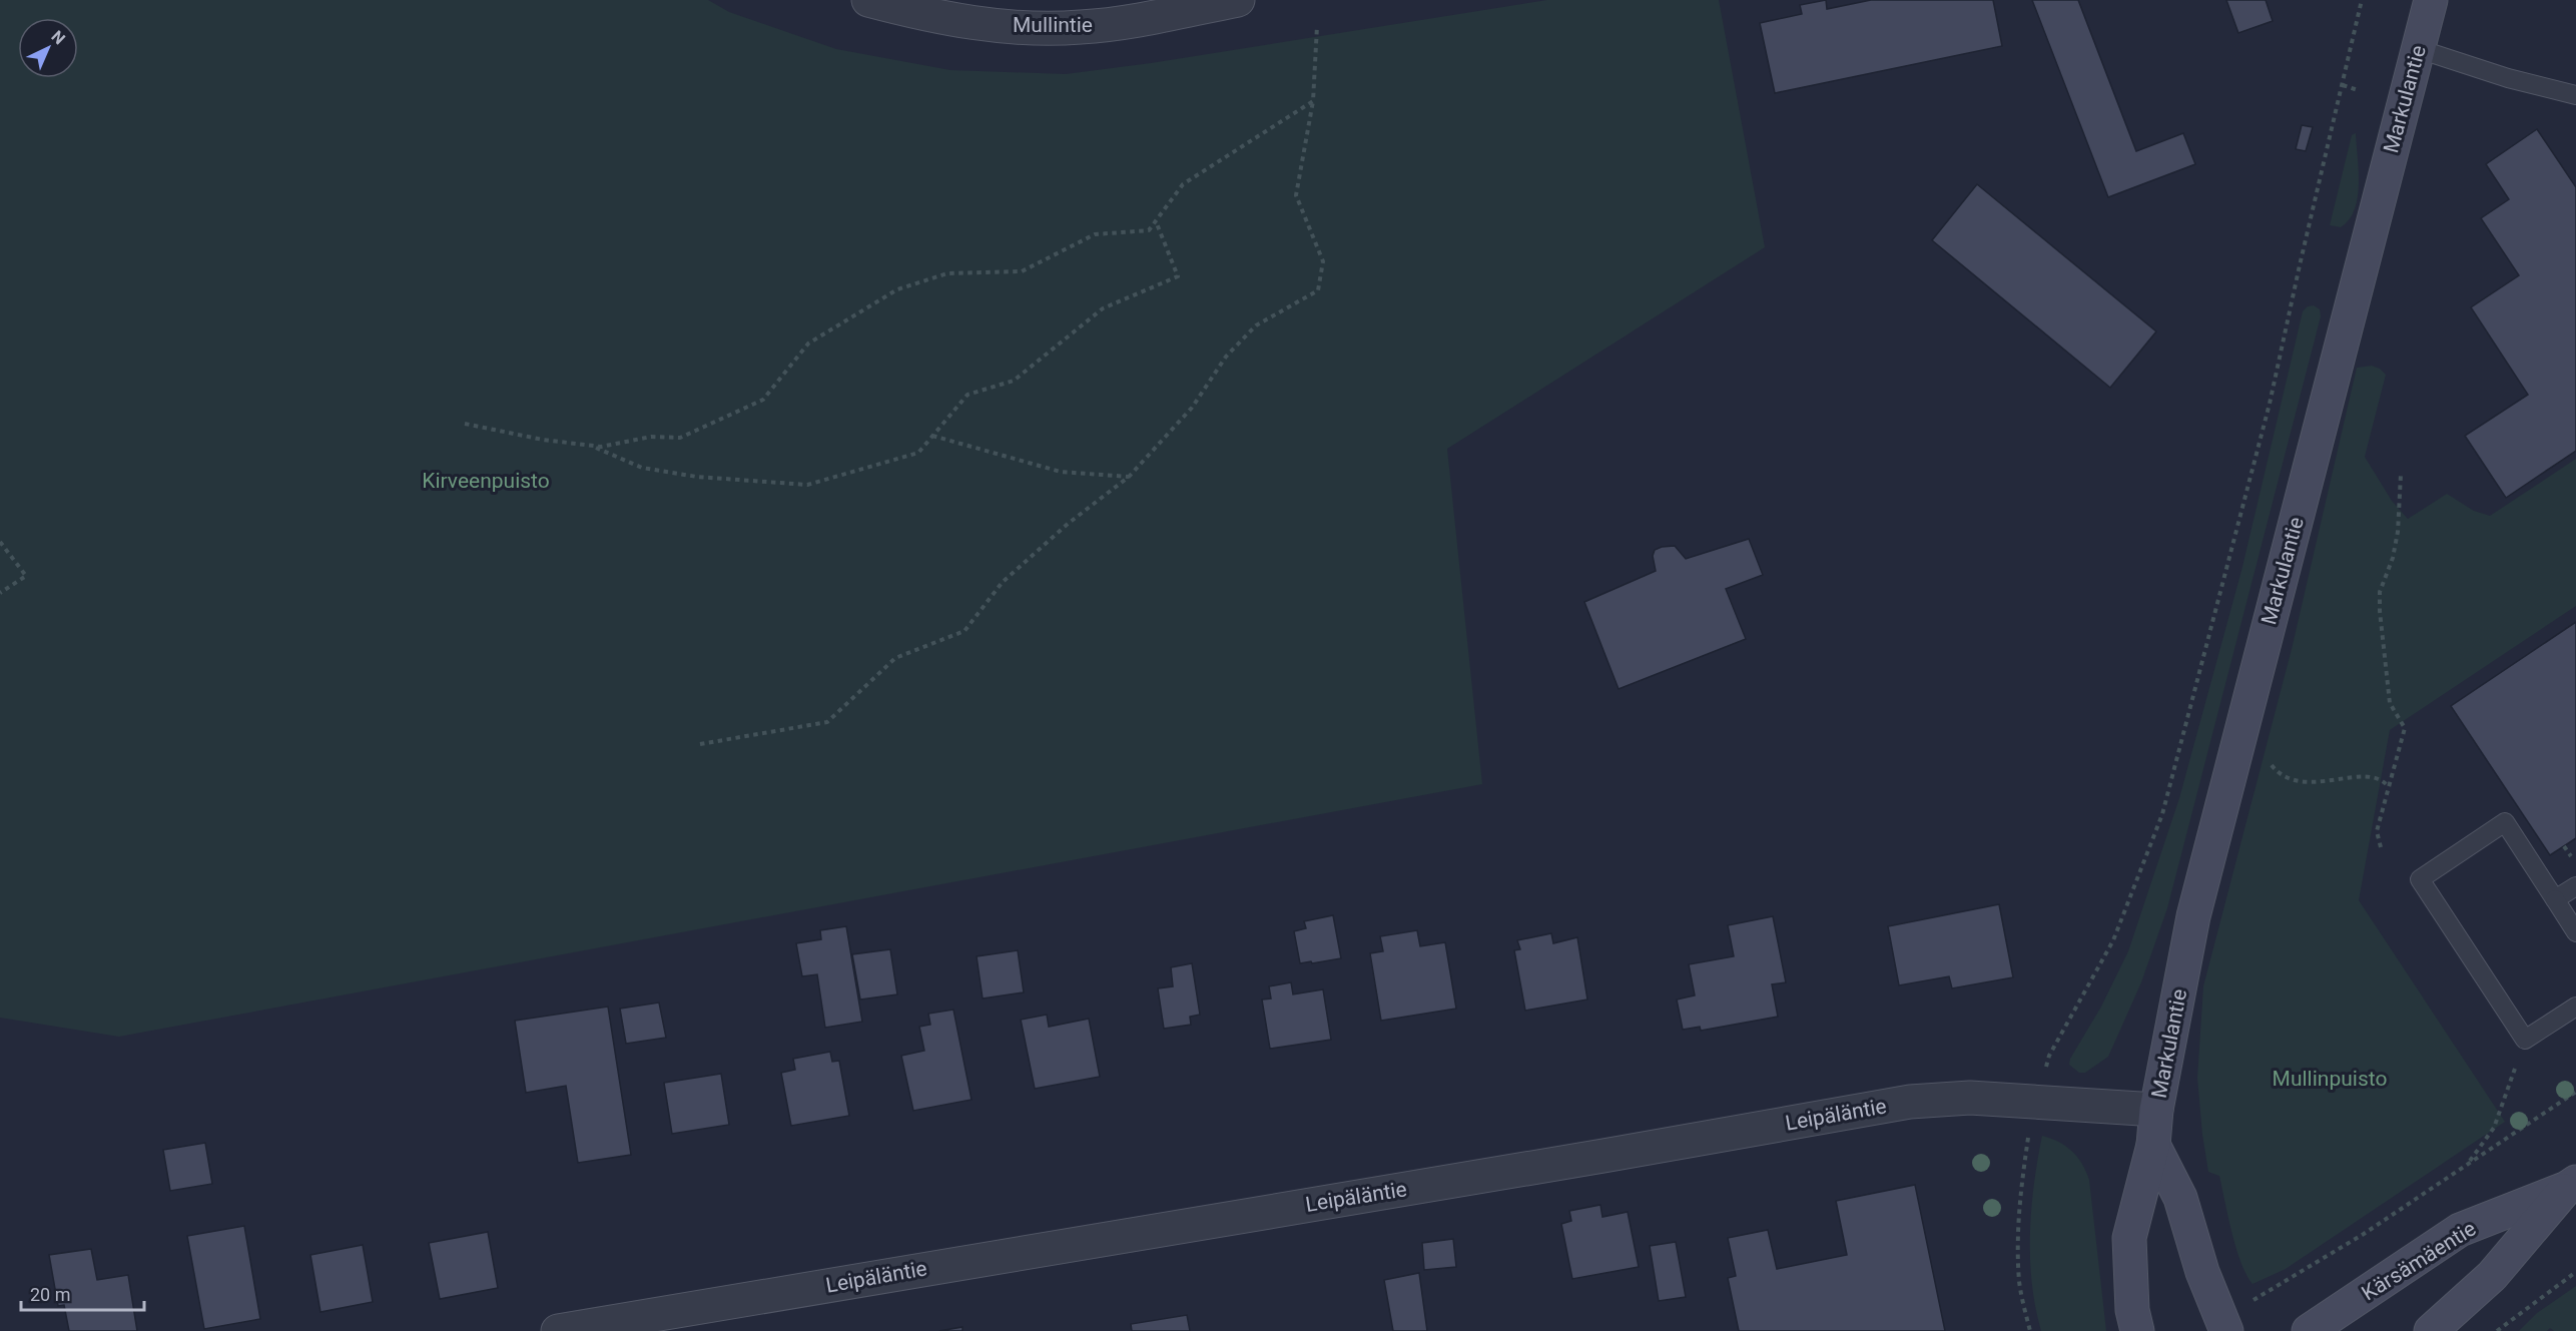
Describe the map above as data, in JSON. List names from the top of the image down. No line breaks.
{"streets":{"main road":["Markulantie","Kärsämäentie"],"street":["Mullintie","Leipäläntie"]},"crossings":[["Markulantie","Leipäläntie"]],"parks":["Kirveenpuisto","Mullinpuisto"],"scale_bar":"20 m","north":"top right"}
